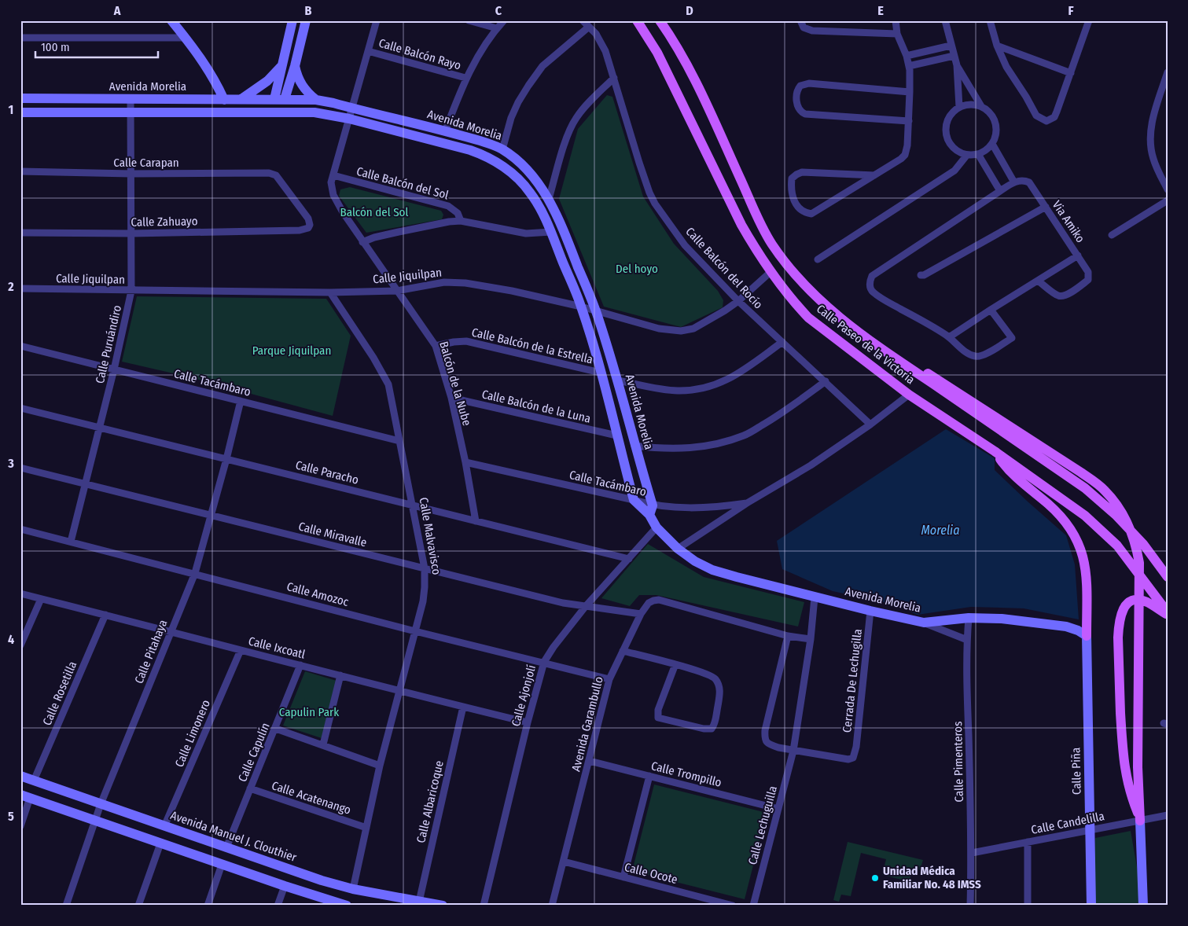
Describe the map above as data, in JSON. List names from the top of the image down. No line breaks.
{"streets":{"main road":["Avenida Morelia","Calle Paseo de la Victoria","Calle Piña","Avenida Manuel J. Clouthier"],"street":["Calle Balcón Rayo","Calle Carapan","Calle Balcón del Sol","Calle Zahuayo","Via Amiko","Calle Balcón del Rocío","Calle Jiquilpan","Calle Puruándiro","Calle Balcón de la Estrella","Calle Tacámbaro","Balcón de la Nube","Calle Balcón de la Luna","Calle Paracho","Calle Miravalle","Calle Malvavisco","Calle Amozoc","Calle Ixcoatl","Calle Pitahaya","Cerrada De Lechugilla","Calle Rosetilla","Calle Ajonjolí","Avenida Garambullo","Calle Limonero","Calle Capulín","Calle Pimenteros","Calle Trompillo","Calle Acatenango","Calle Albaricoque","Calle Candelilla","Calle Lechuguilla","Calle Ocote"]},"crossings":[["Calle Balcón Rayo","Balcón de la Nube"],["Avenida Morelia","Calle Jiquilpan"],["Avenida Morelia","Calle Puruándiro"],["Avenida Morelia","Calle Balcón de la Estrella"],["Avenida Morelia","Calle Tacámbaro"],["Avenida Morelia","Balcón de la Nube"],["Avenida Morelia","Calle Balcón de la Luna"],["Avenida Morelia","Cerrada De Lechugilla"],["Avenida Morelia","Calle Ajonjolí"],["Avenida Morelia","Calle Pimenteros"],["Avenida Morelia","Calle Piña"],["Avenida Morelia","Calle Lechuguilla"],["Calle Carapan","Calle Zahuayo"],["Calle Carapan","Calle Puruándiro"],["Calle Balcón del Sol","Balcón de la Nube"],["Calle Zahuayo","Calle Puruándiro"],["Calle Balcón del Rocío","Calle Jiquilpan"],["Calle Balcón del Rocío","Calle Tacámbaro"],["Calle Jiquilpan","Calle Puruándiro"],["Calle Jiquilpan","Calle Paseo de la Victoria"],["Calle Jiquilpan","Balcón de la Nube"],["Calle Jiquilpan","Calle Malvavisco"],["Calle Puruándiro","Calle Tacámbaro"],["Calle Puruándiro","Calle Paracho"],["Calle Puruándiro","Calle Miravalle"],["Calle Puruándiro","Calle Amozoc"],["Calle Paseo de la Victoria","Calle Tacámbaro"],["Calle Balcón de la Estrella","Balcón de la Nube"],["Calle Tacámbaro","Balcón de la Nube"],["Calle Tacámbaro","Calle Malvavisco"],["Calle Tacámbaro","Calle Pitahaya"],["Balcón de la Nube","Calle Balcón de la Luna"],["Balcón de la Nube","Calle Paracho"],["Calle Paracho","Calle Malvavisco"],["Calle Paracho","Calle Pitahaya"],["Calle Paracho","Calle Ajonjolí"],["Calle Miravalle","Calle Malvavisco"],["Calle Miravalle","Calle Pitahaya"],["Calle Miravalle","Calle Ajonjolí"],["Calle Miravalle","Avenida Garambullo"],["Calle Malvavisco","Calle Amozoc"],["Calle Malvavisco","Calle Ixcoatl"],["Calle Malvavisco","Calle Acatenango"],["Calle Malvavisco","Avenida Manuel J. Clouthier"],["Calle Amozoc","Calle Pitahaya"],["Calle Amozoc","Calle Ajonjolí"],["Calle Amozoc","Avenida Garambullo"],["Calle Ixcoatl","Calle Pitahaya"],["Calle Ixcoatl","Calle Rosetilla"],["Calle Ixcoatl","Calle Ajonjolí"],["Calle Ixcoatl","Calle Limonero"],["Calle Ixcoatl","Calle Capulín"],["Calle Ixcoatl","Calle Albaricoque"],["Calle Pitahaya","Avenida Manuel J. Clouthier"],["Cerrada De Lechugilla","Calle Lechuguilla"],["Calle Rosetilla","Avenida Manuel J. Clouthier"],["Avenida Garambullo","Calle Trompillo"],["Avenida Garambullo","Calle Lechuguilla"],["Avenida Garambullo","Calle Ocote"],["Calle Limonero","Avenida Manuel J. Clouthier"],["Calle Capulín","Calle Acatenango"],["Calle Capulín","Avenida Manuel J. Clouthier"],["Calle Pimenteros","Calle Candelilla"],["Calle Piña","Calle Candelilla"],["Calle Trompillo","Calle Lechuguilla"],["Calle Albaricoque","Avenida Manuel J. Clouthier"]],"water":["Morelia"],"parks":["Balcón del Sol","Del hoyo","Parque Jiquilpan","Capulin Park"],"places":["Unidad Médica Familiar No. 48 IMSS"],"scale_bar":"100 m","grid":{"columns":["A","B","C","D","E","F"],"rows":["1","2","3","4","5"]}}
